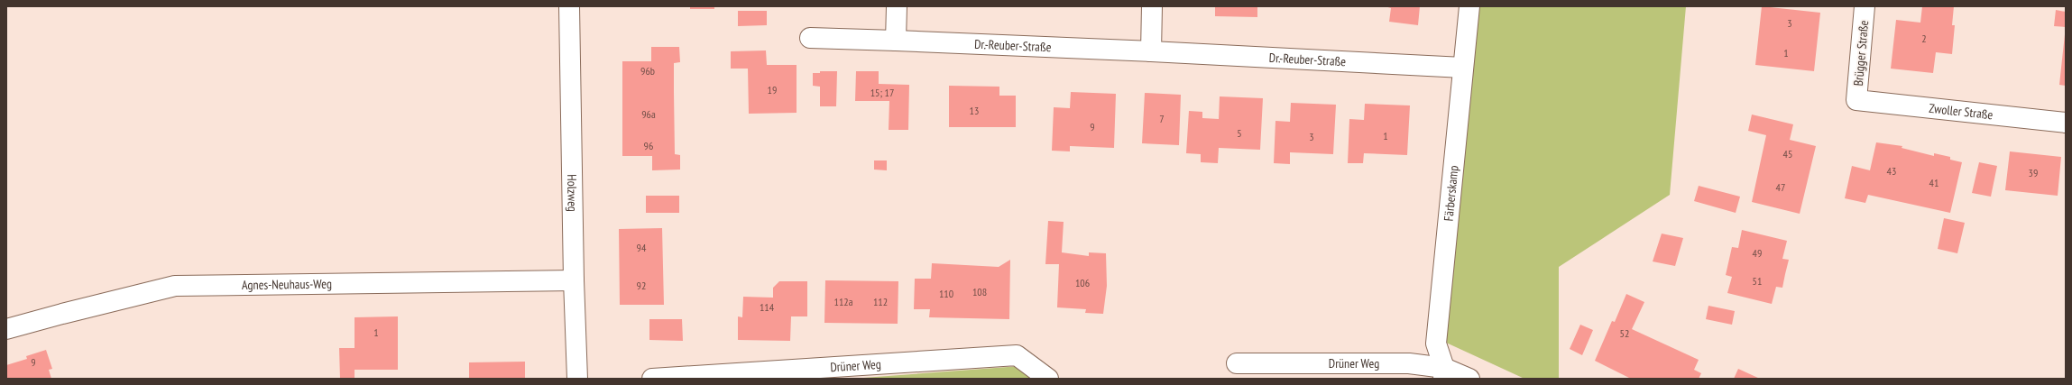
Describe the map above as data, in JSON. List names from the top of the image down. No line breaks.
{"streets":{"street":["Dr.-Reuber-Straße","Brügger Straße","Zwoller Straße","Holzweg","Färberskamp","Agnes-Neuhaus-Weg","Drüner Weg"]},"crossings":[["Dr.-Reuber-Straße","Färberskamp"],["Brügger Straße","Zwoller Straße"],["Holzweg","Agnes-Neuhaus-Weg"],["Färberskamp","Drüner Weg"]],"house_numbers":["3","2","1","96b","19","15; 17","13","96a","7","9","5","1","3","96","45","43","39","41","47","94","49","51","106","92","108","110","112a","112","114","1","52","9"]}
